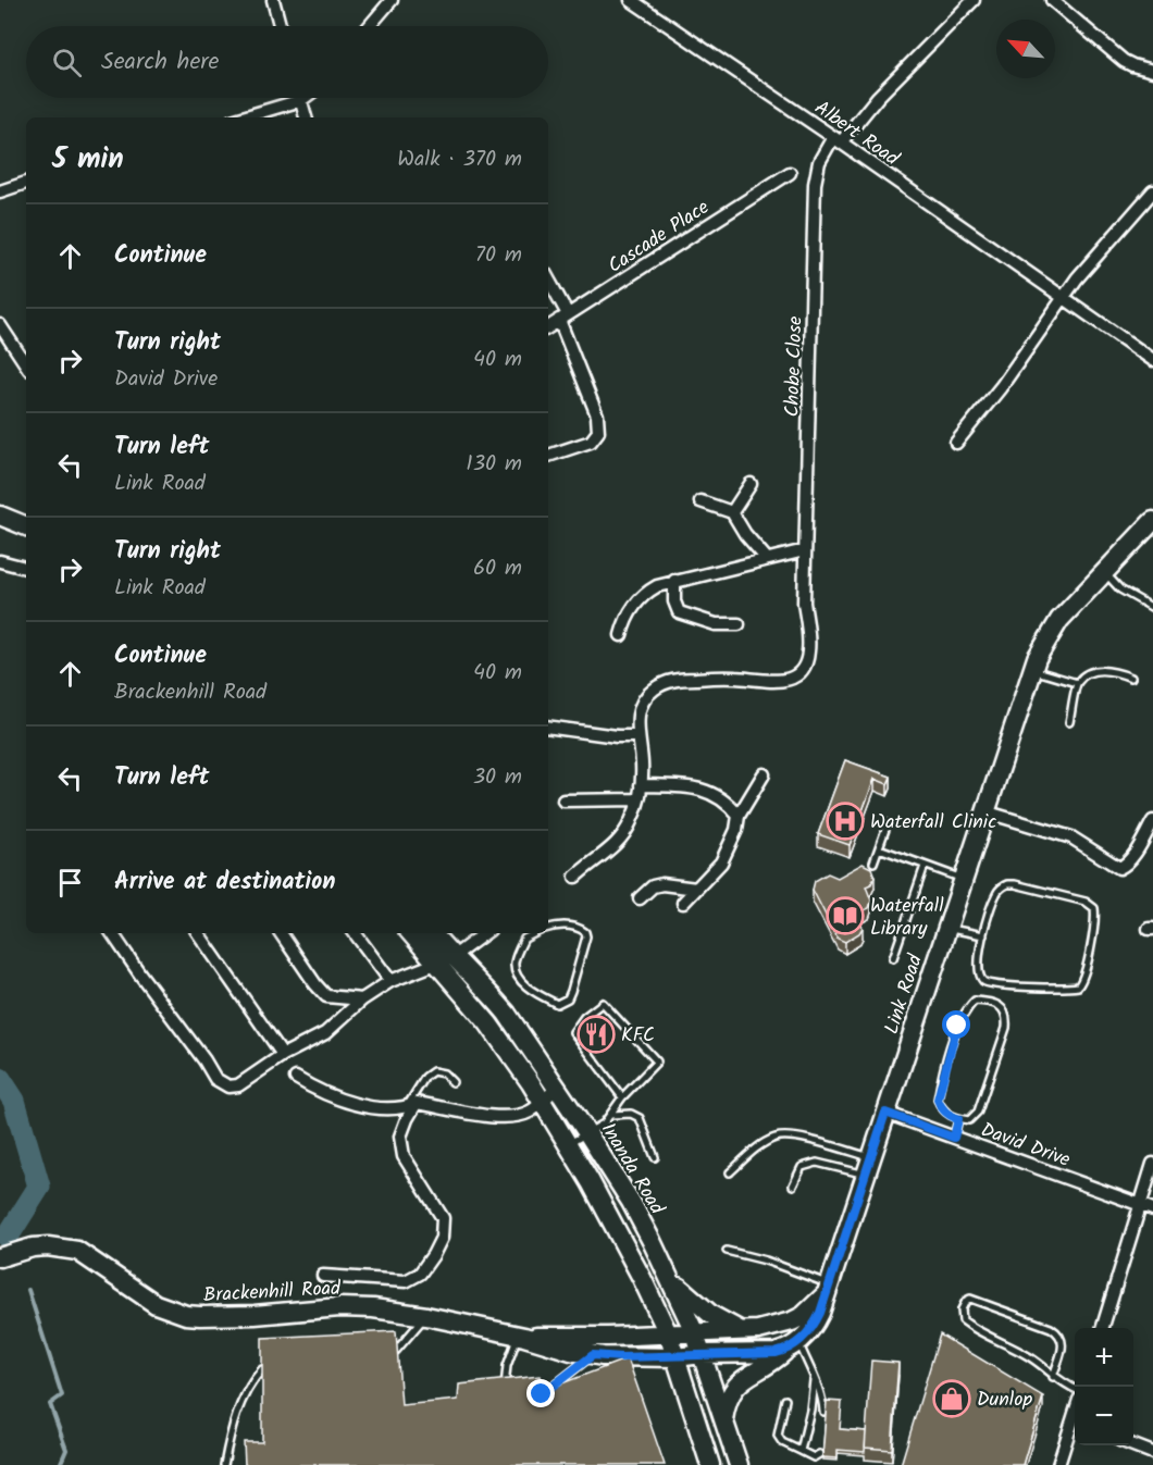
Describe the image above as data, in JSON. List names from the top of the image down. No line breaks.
{"streets":{"street":["Albert Road","Cascade Place","Chobe Close","Link Road","David Drive","Inanda Road","Brackenhill Road"]},"crossings":[["Albert Road","Chobe Close"],["Link Road","David Drive"],["Link Road","Inanda Road"],["Inanda Road","Brackenhill Road"]],"places":{"hospital":["Waterfall Clinic"],"library":["Waterfall Library"],"restaurant":["KFC"],"shop":["Dunlop"]},"north":"top left","page":{"search":"Search here","heading":["5 min","Walk · 370 m"],"list":[["Continue","70 m"],["Turn right","David Drive","40 m"],["Turn left","Link Road","130 m"],["Turn right","Link Road","60 m"],["Continue","Brackenhill Road","40 m"],["Turn left","30 m"],"Arrive at destination"],"map_buttons":["+","−"]}}
